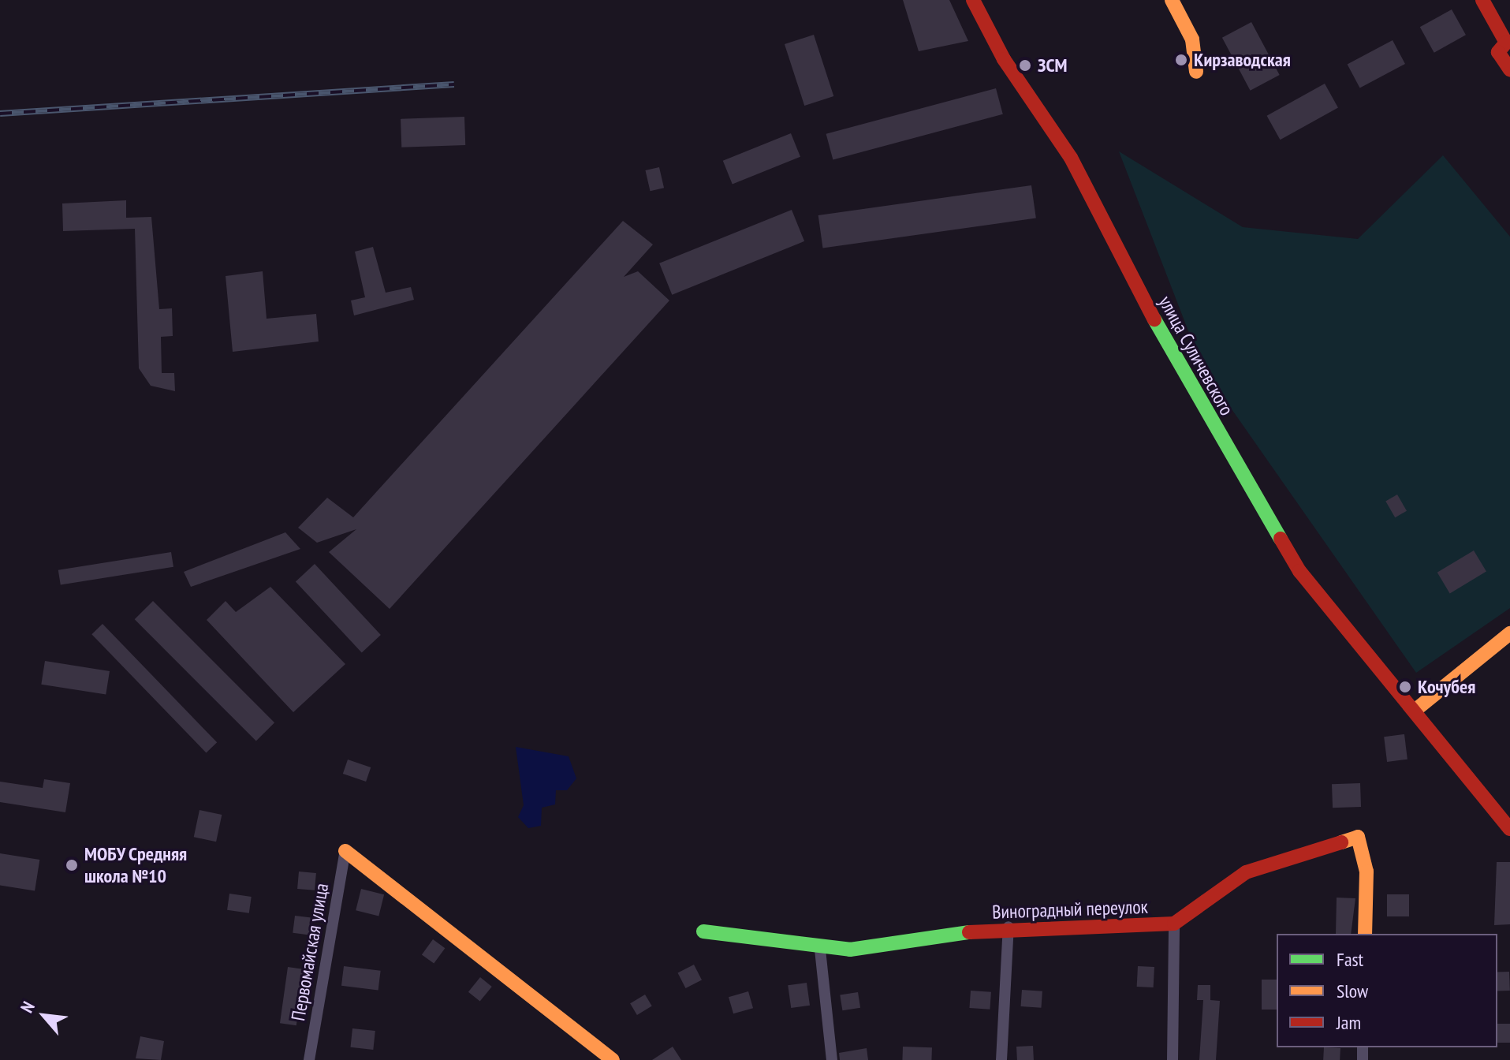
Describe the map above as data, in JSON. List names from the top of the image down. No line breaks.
{"streets":{"street":["улица Суличевского","Виноградный переулок","Первомайская улица"]},"places":["Кирзаводская","ЗСМ","Кочубея","МОБУ Средняя школа №10"],"legend":["Fast","Slow","Jam"],"north":"top left"}
